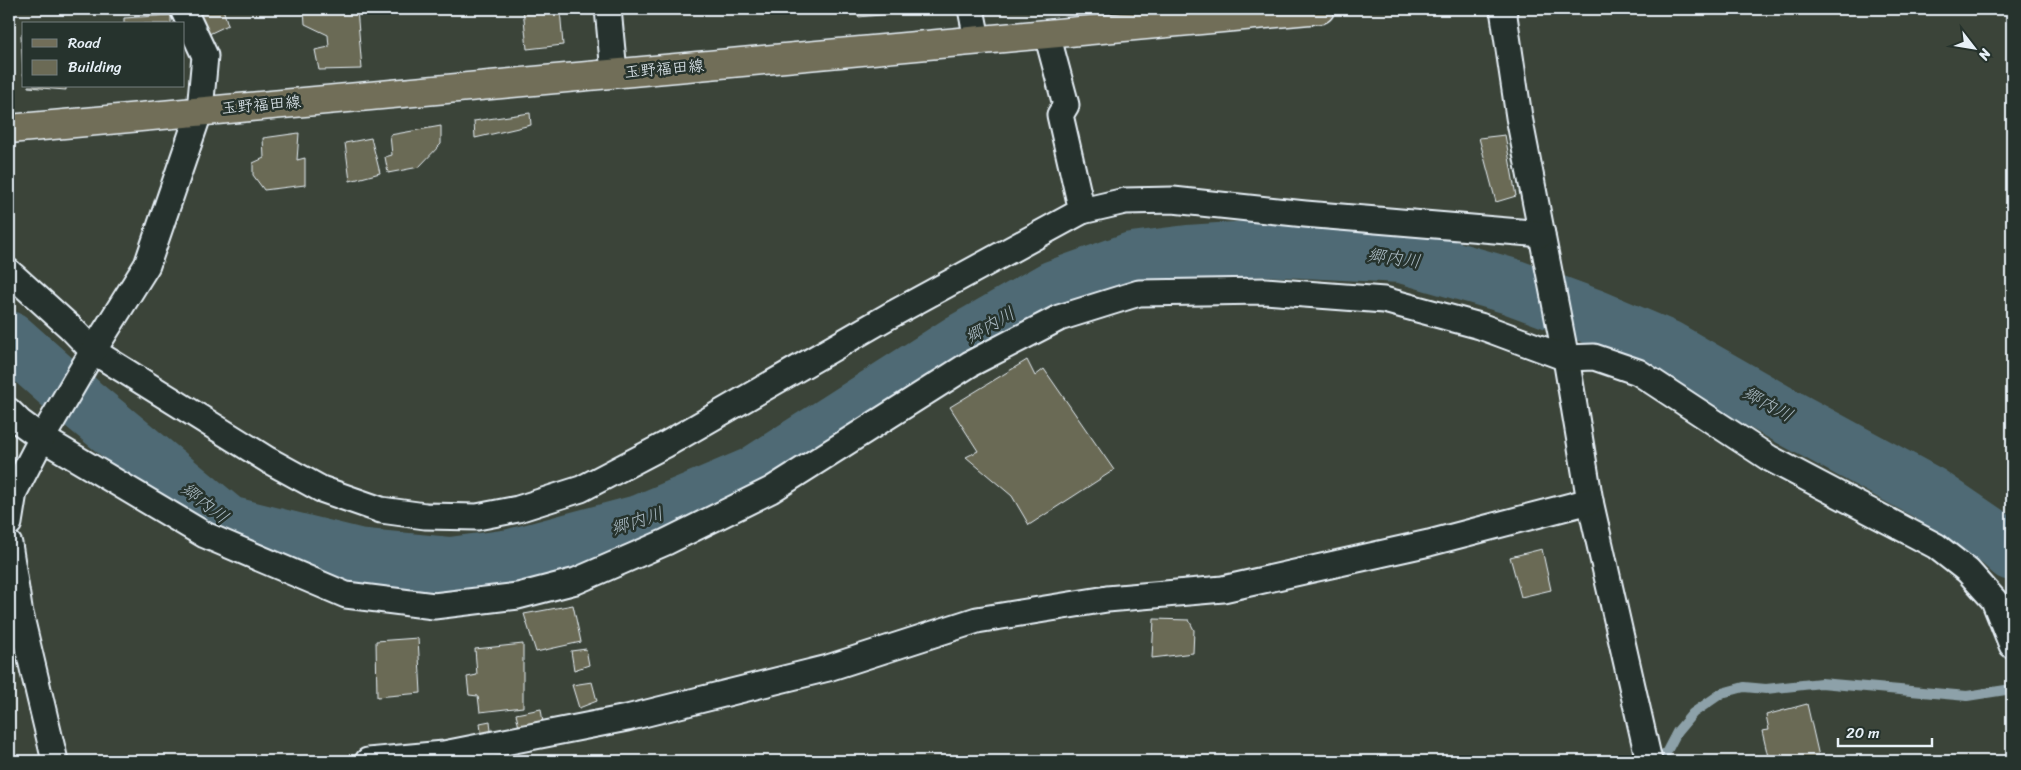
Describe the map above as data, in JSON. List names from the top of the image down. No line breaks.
{"streets":{"main road":["玉野福田線"]},"water":["郷内川"],"legend":["Road","Building"],"scale_bar":"20 m","north":"bottom right"}
